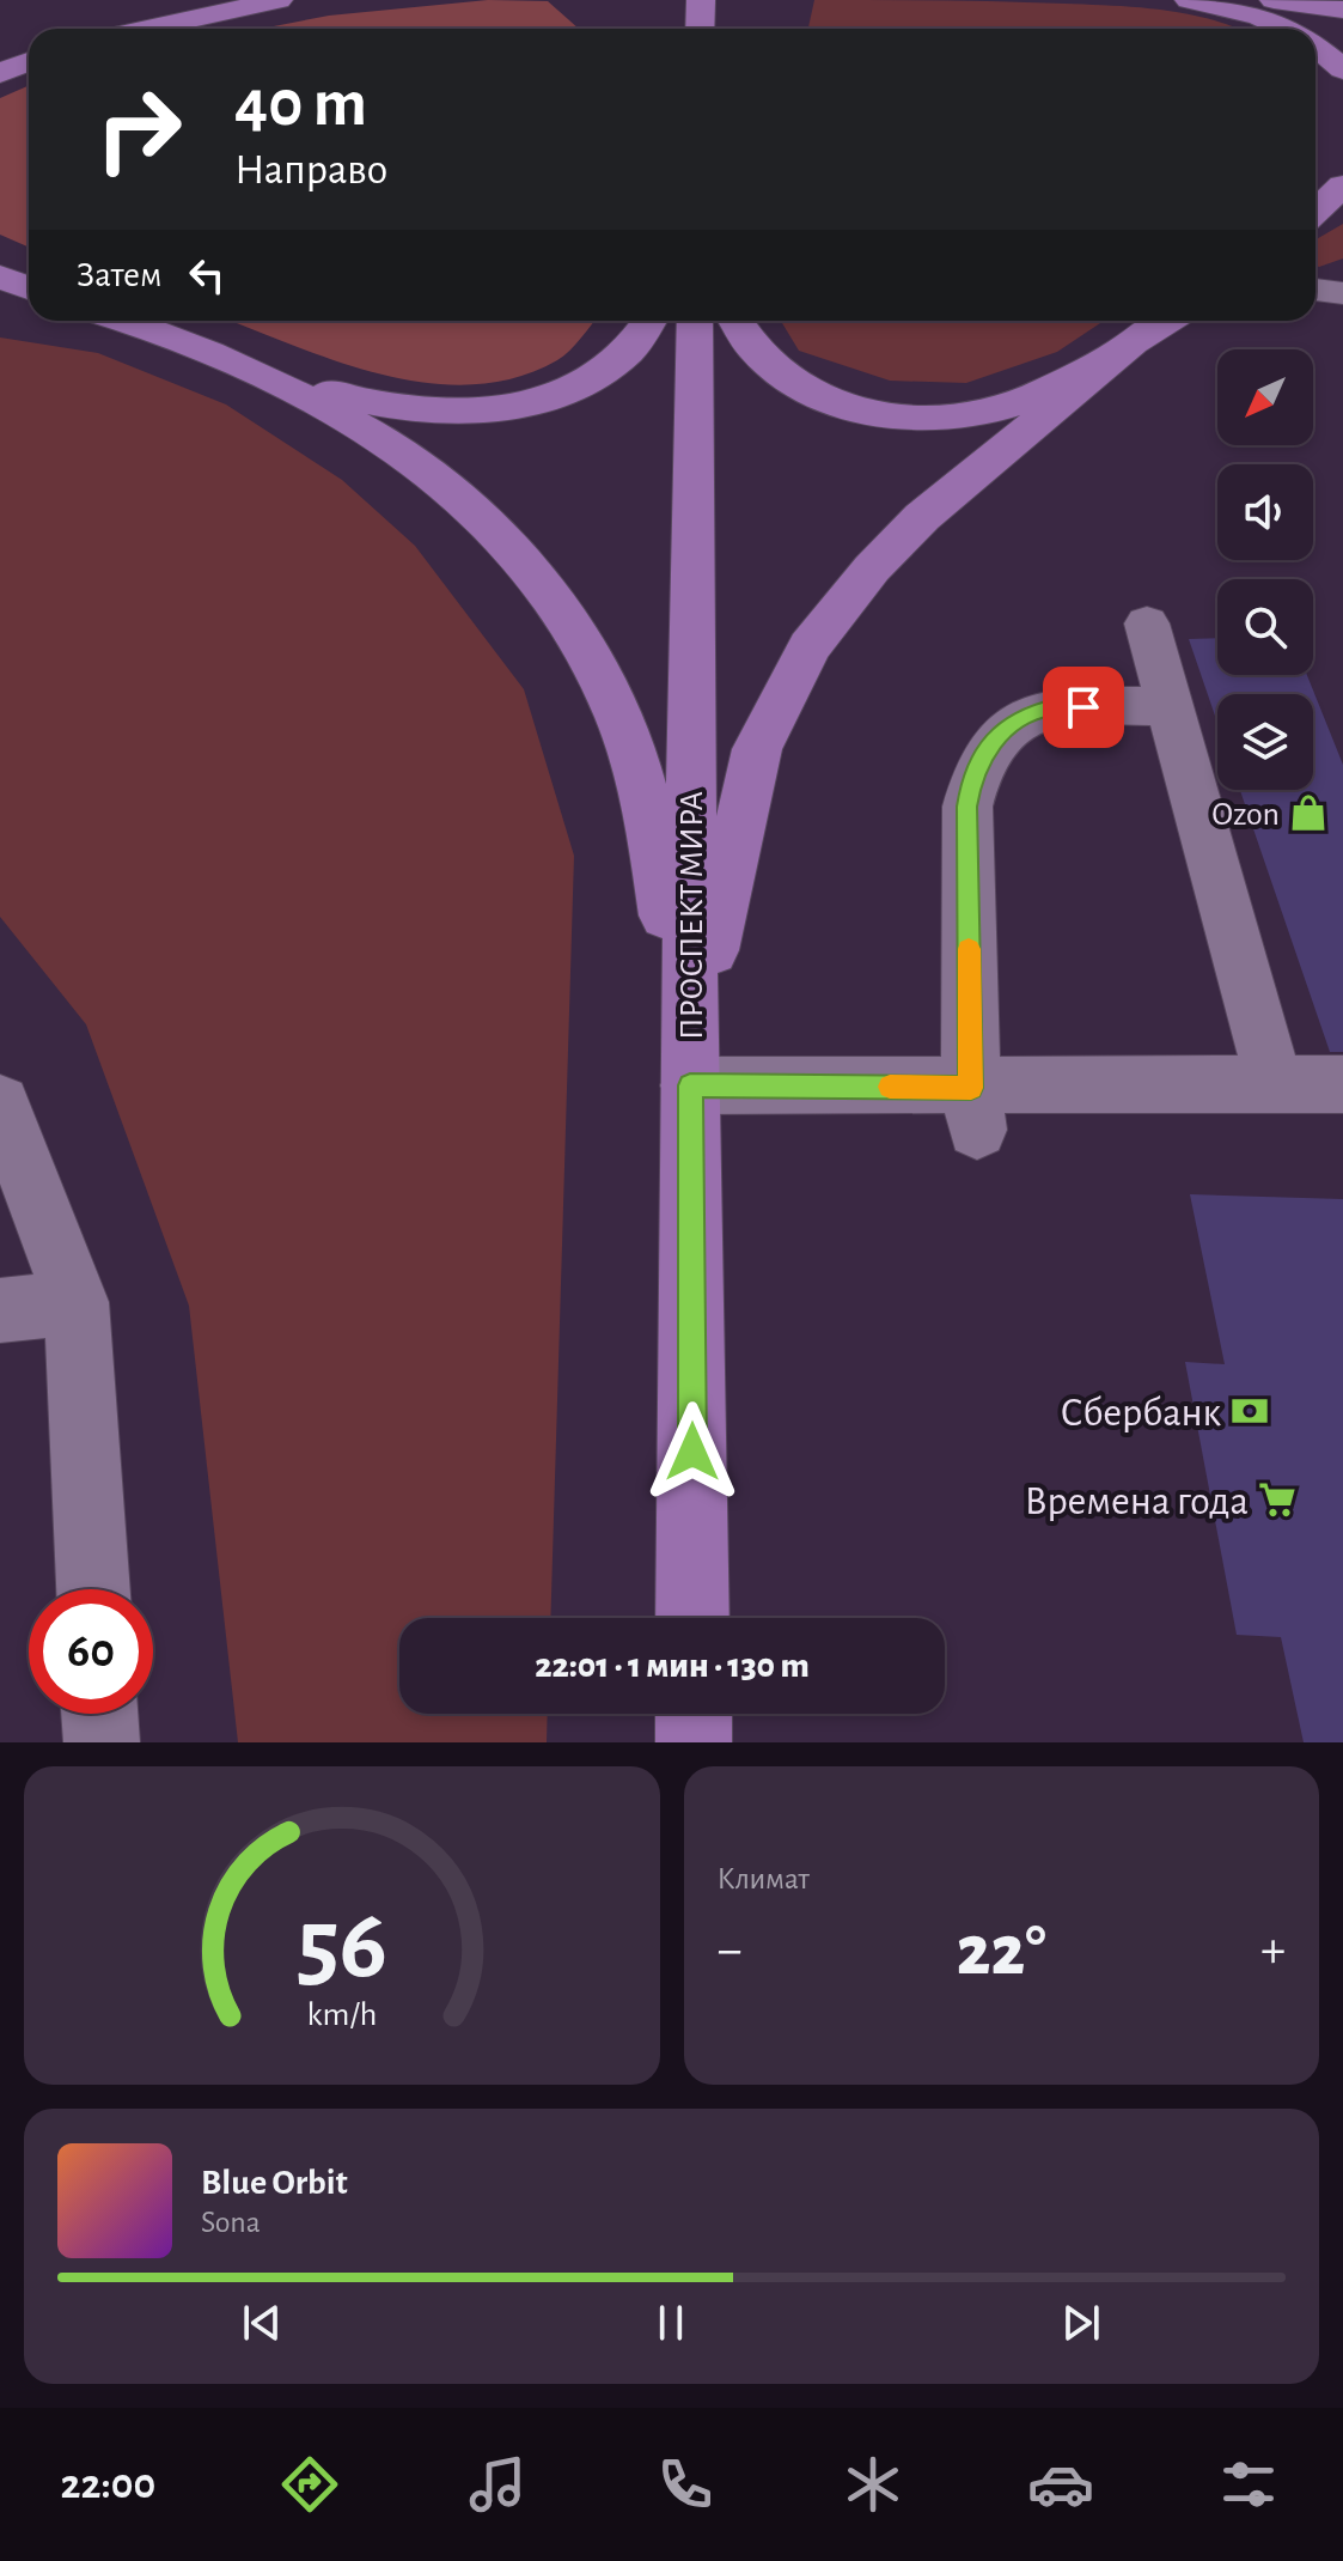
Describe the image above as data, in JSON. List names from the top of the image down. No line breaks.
{"streets":{"main road":["ПРОСПЕКТ МИРА"]},"places":{"shop":["Ozon"],"bank":["Сбербанк"],"supermarket":["Времена года"]},"north":"bottom left","page":{"turn":["40 m","Направо"],"then":"Затем","limit":"60","trip":"22:01 · 1 мин · 130 m","tile":"Климат","heat":["−","22°","+"],"song":["Blue Orbit","Sona"],"tabs":"22:00","gauge":["56","km/h"]}}
